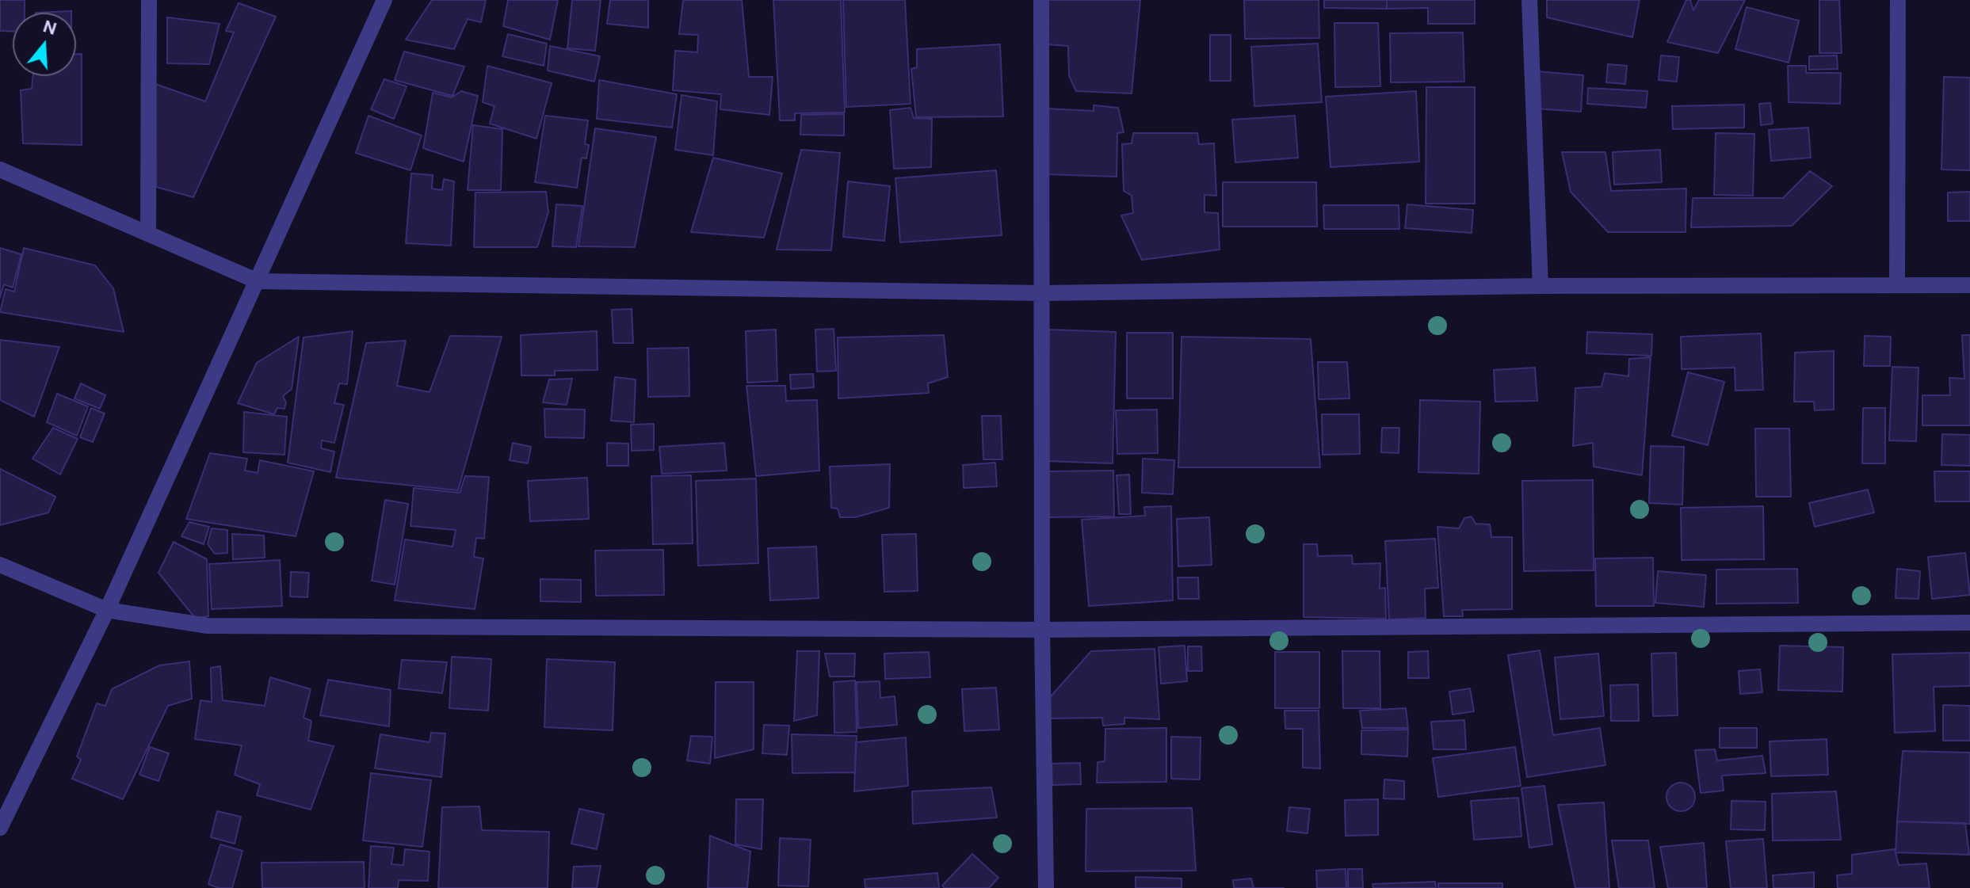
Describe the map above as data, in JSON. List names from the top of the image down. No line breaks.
{"north":"top"}
